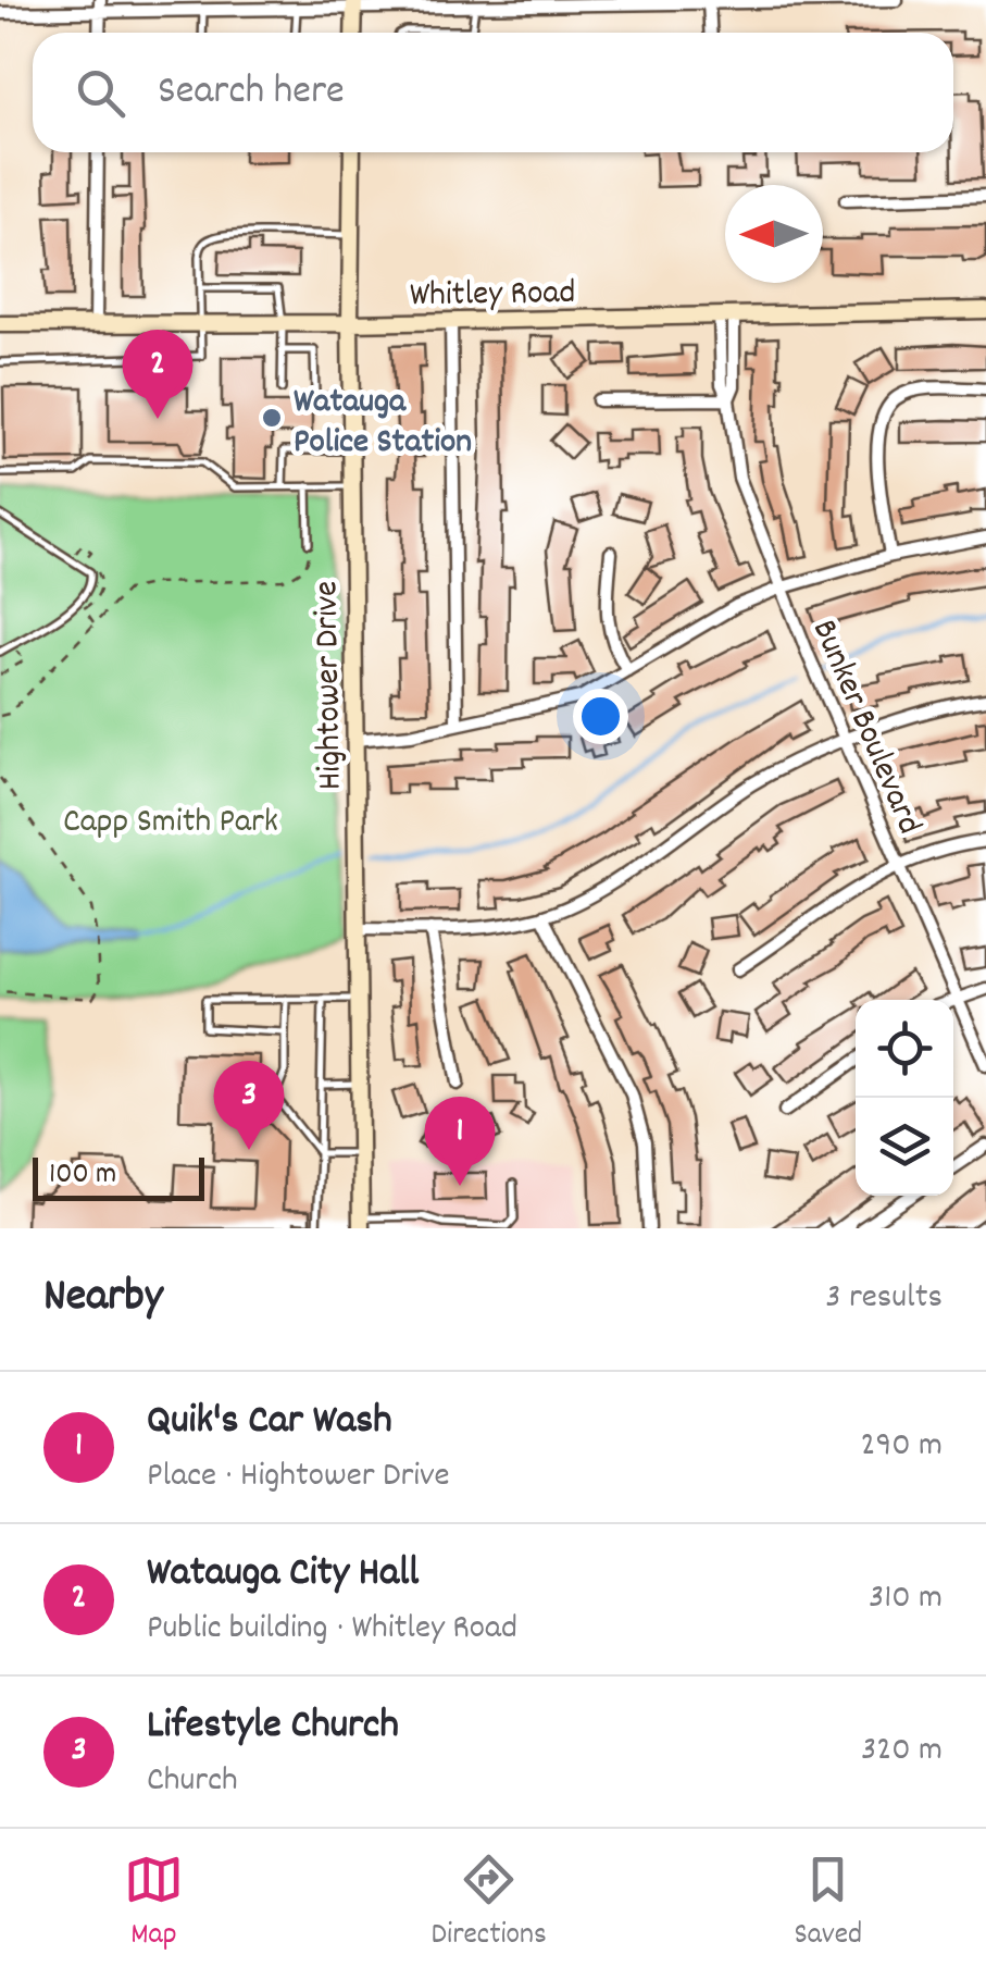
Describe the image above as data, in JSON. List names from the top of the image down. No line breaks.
{"streets":{"main road":["Whitley Road","Hightower Drive"],"street":["Bunker Boulevard"]},"crossings":[["Whitley Road","Hightower Drive"],["Whitley Road","Bunker Boulevard"]],"parks":["Capp Smith Park"],"places":["Watauga Police Station"],"scale_bar":"100 m","north":"left","page":{"search":"Search here","pins":["2","3","1"],"scale":"100 m","heading":["Nearby","3 results"],"list":[{"mark":"1","name":"Quik's Car Wash","note":"Place · Hightower Drive","value":"290 m"},{"mark":"2","name":"Watauga City Hall","note":"Public building · Whitley Road","value":"310 m"},{"mark":"3","name":"Lifestyle Church","note":"Church","value":"320 m"}],"nav":["Map","Directions","Saved"]}}
